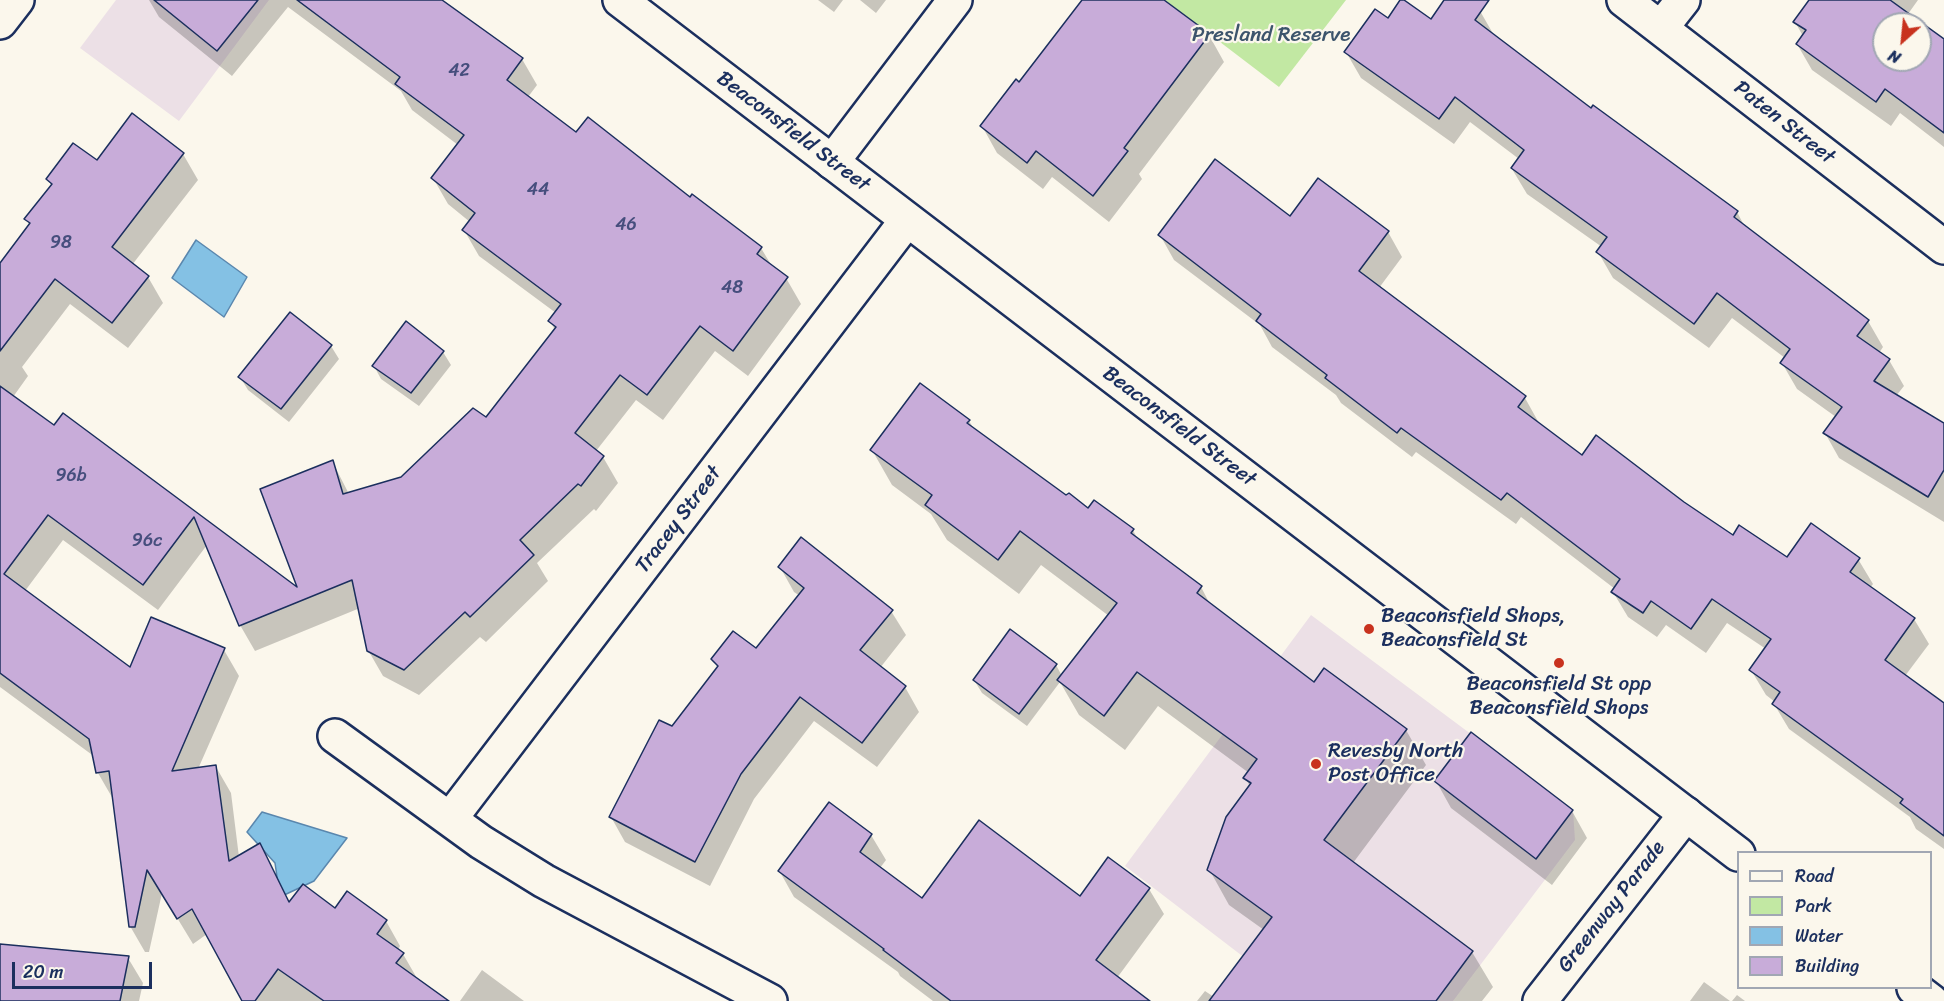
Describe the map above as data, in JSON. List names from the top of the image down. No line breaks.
{"streets":{"street":["Paten Street","Beaconsfield Street","Tracey Street","Greenway Parade"]},"crossings":[["Beaconsfield Street","Tracey Street"],["Beaconsfield Street","Greenway Parade"]],"parks":["Presland Reserve"],"places":["Beaconsfield Shops, Beaconsfield St","Beaconsfield St opp Beaconsfield Shops","Revesby North Post Office"],"house_numbers":["42","44","46","98","48","96b","96c"],"legend":["Road","Park","Water","Building"],"scale_bar":"20 m","north":"bottom left"}
